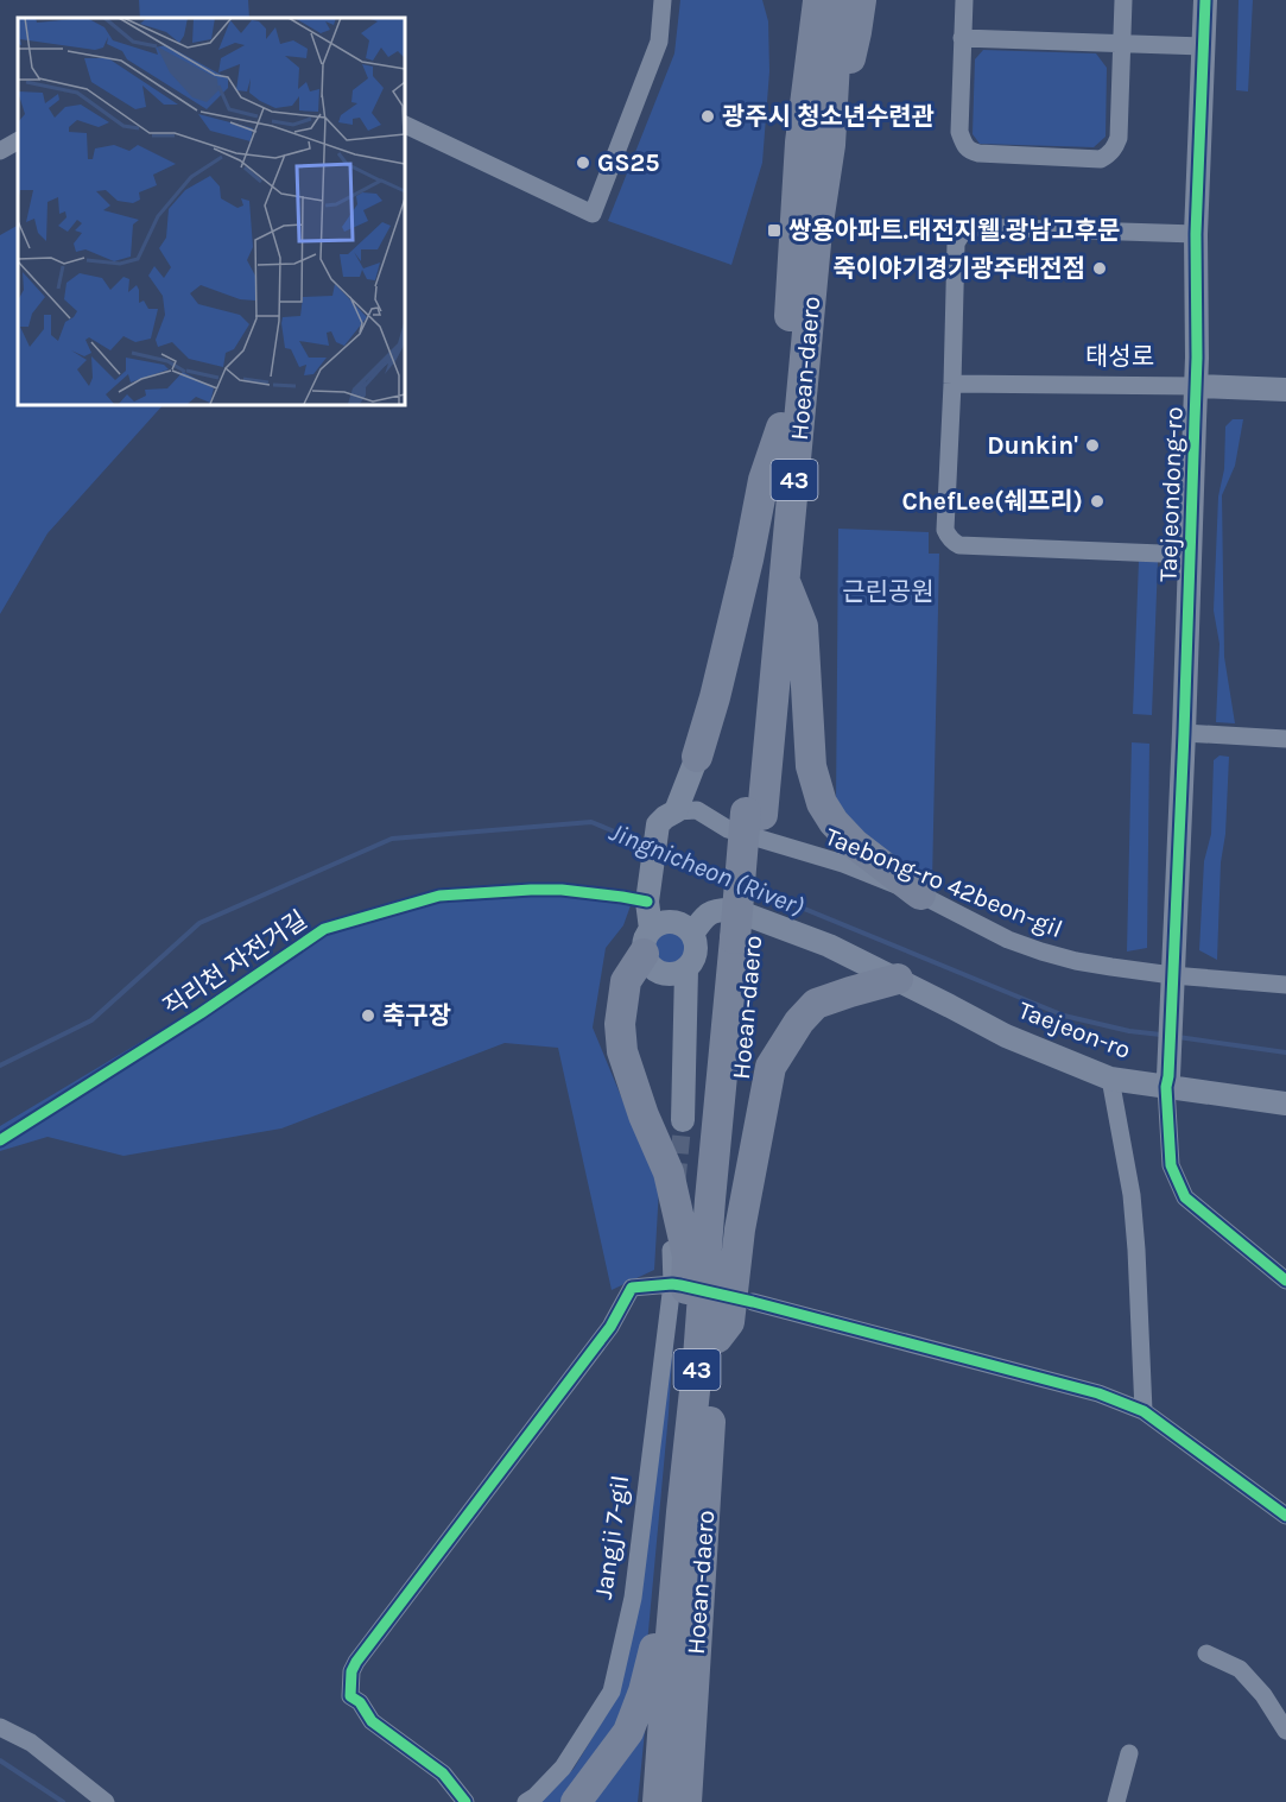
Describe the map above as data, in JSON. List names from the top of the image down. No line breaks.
{"streets":{"highway":["Hoean-daero","43"],"street":["태성로","Taejeondong-ro","Taebong-ro 42beon-gil","Taejeon-ro","Jangji 7-gil"],"cycle path":["직리천 자전거길"]},"crossings":[["태성로","Taejeondong-ro"],["Taejeondong-ro","Taebong-ro 42beon-gil"],["Taejeondong-ro","Taejeon-ro"]],"water":["Jingnicheon (River)"],"parks":["근린공원"],"places":{"other":["광주시 청소년수련관","GS25","죽이야기경기광주태전점","Dunkin'","ChefLee(쉐프리)","축구장"],"transit":["쌍용아파트.태전지웰.광남고후문"]}}
